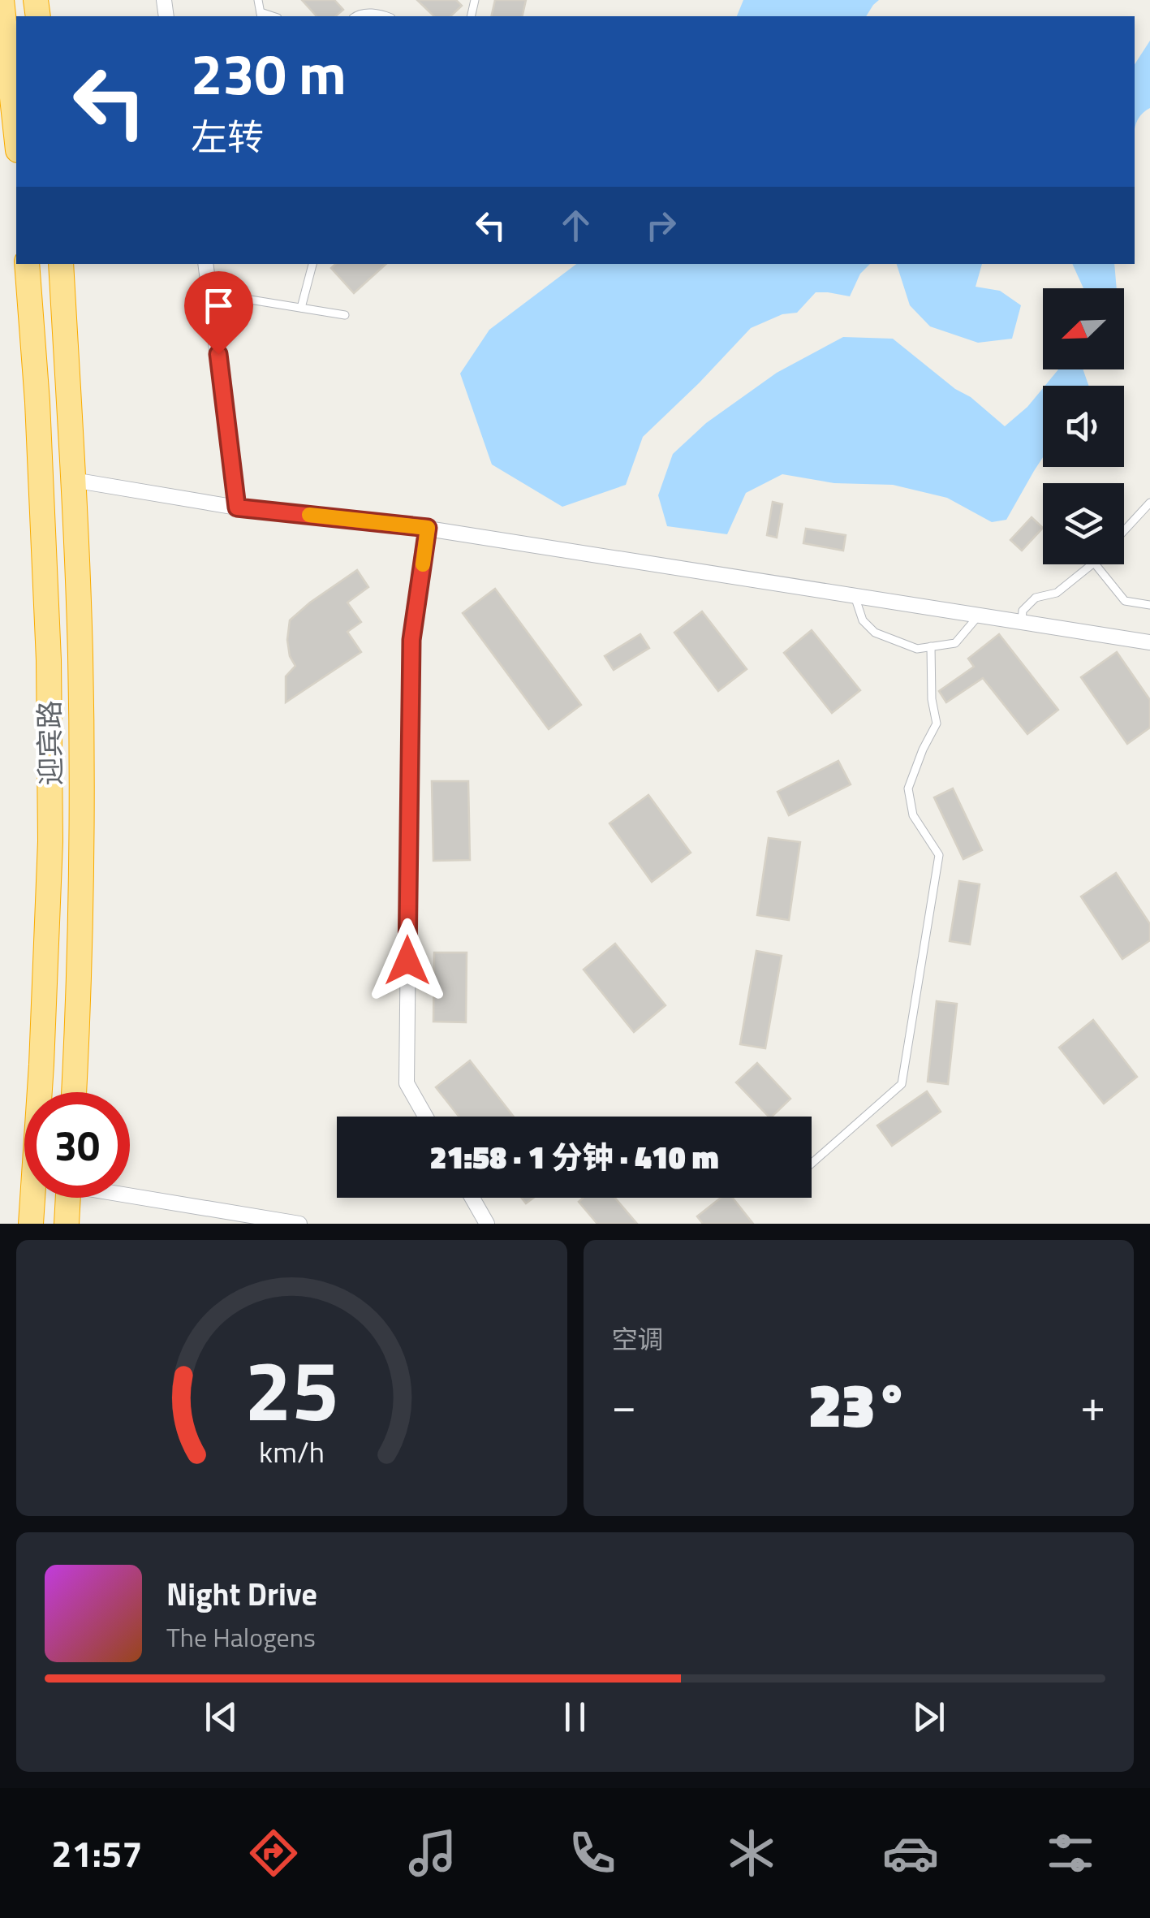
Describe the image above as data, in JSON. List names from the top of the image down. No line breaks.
{"streets":{"highway":["迎宾路"]},"north":"bottom left","page":{"turn":["230 m","左转"],"limit":"30","trip":"21:58 · 1 分钟 · 410 m","tile":"空调","heat":["−","23°","+"],"song":["Night Drive","The Halogens"],"tabs":"21:57","gauge":["25","km/h"]}}
